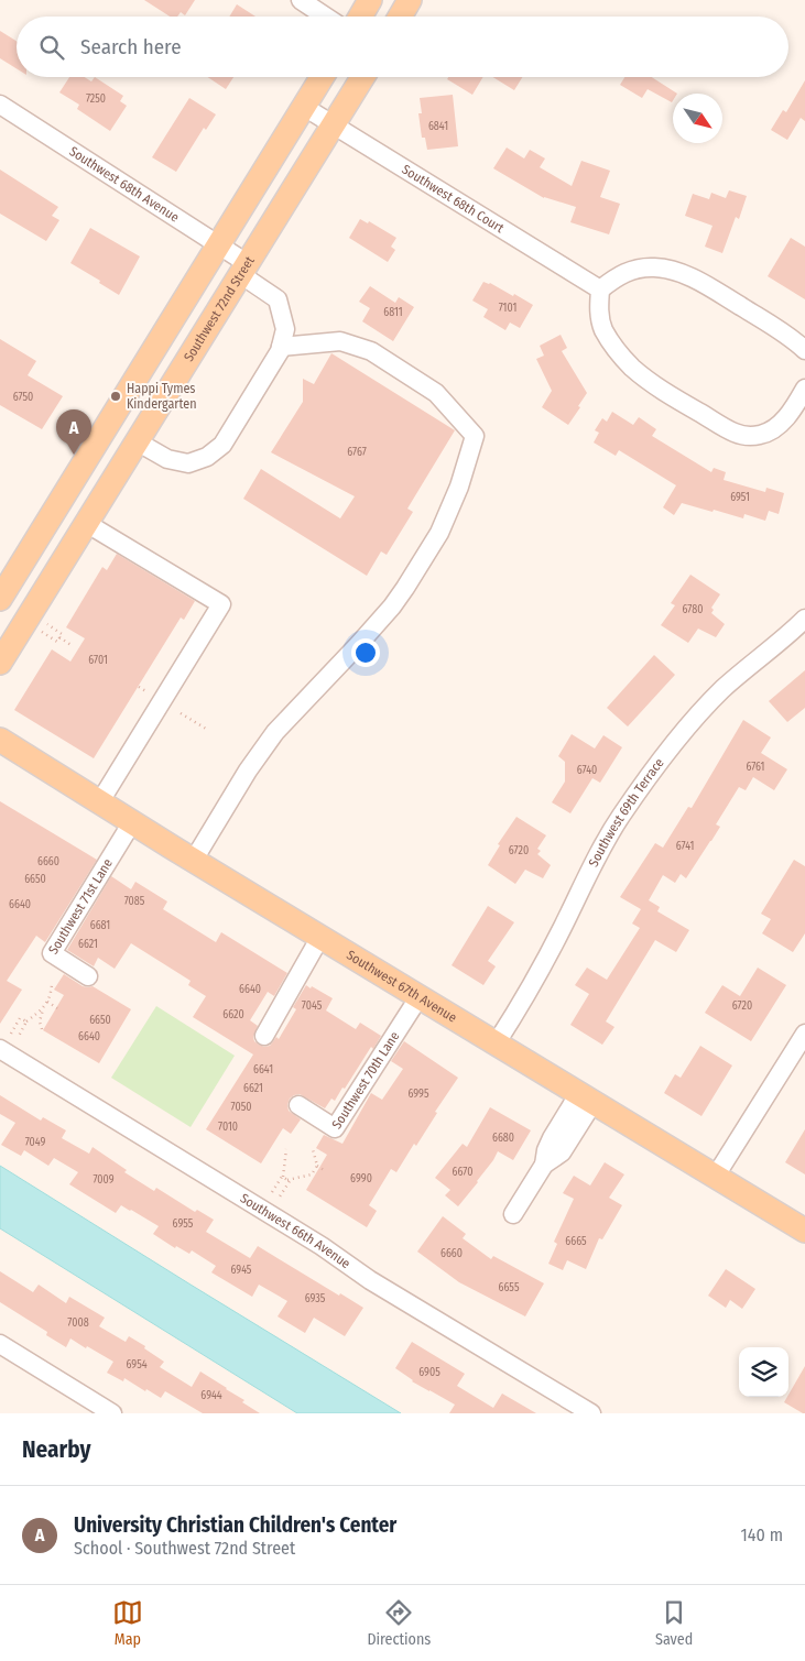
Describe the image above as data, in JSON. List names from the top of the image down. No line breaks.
{"streets":{"main road":["Southwest 72nd Street","Southwest 67th Avenue"],"street":["Southwest 68th Avenue","Southwest 68th Court","Southwest 69th Terrace","Southwest 71st Lane","Southwest 70th Lane","Southwest 66th Avenue"]},"crossings":[["Southwest 68th Avenue","Southwest 72nd Street"],["Southwest 68th Court","Southwest 72nd Street"],["Southwest 69th Terrace","Southwest 67th Avenue"],["Southwest 71st Lane","Southwest 67th Avenue"],["Southwest 67th Avenue","Southwest 70th Lane"]],"places":["Happi Tymes Kindergarten"],"house_numbers":["7250","6841","7101","6811","6750","6767","6951","6780","6701","6761","6740","6741","6720","6660","6650","7085","6640","6681","6621","6640","7045","6720","6620","6650","6640","6641","6621","6995","7050","7010","6680","7049","6670","6990","7009","6955","6665","6660","6945","6655","6935","7008","6954","6905","6944"],"north":"bottom right","page":{"search":"Search here","pins":"A","heading":"Nearby","list":[{"mark":"A","name":"University Christian Children's Center","note":"School · Southwest 72nd Street","value":"140 m"}],"nav":["Map","Directions","Saved"]}}
